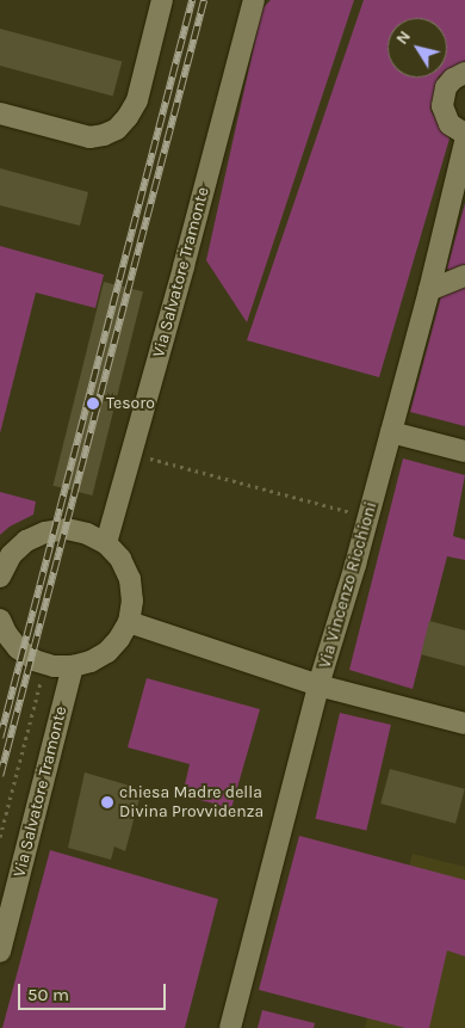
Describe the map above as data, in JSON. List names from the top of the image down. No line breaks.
{"streets":{"street":["Via Salvatore Tramonte","Via Vincenzo Ricchioni"]},"places":["Tesoro","chiesa Madre della Divina Provvidenza"],"scale_bar":"50 m","north":"top left"}
